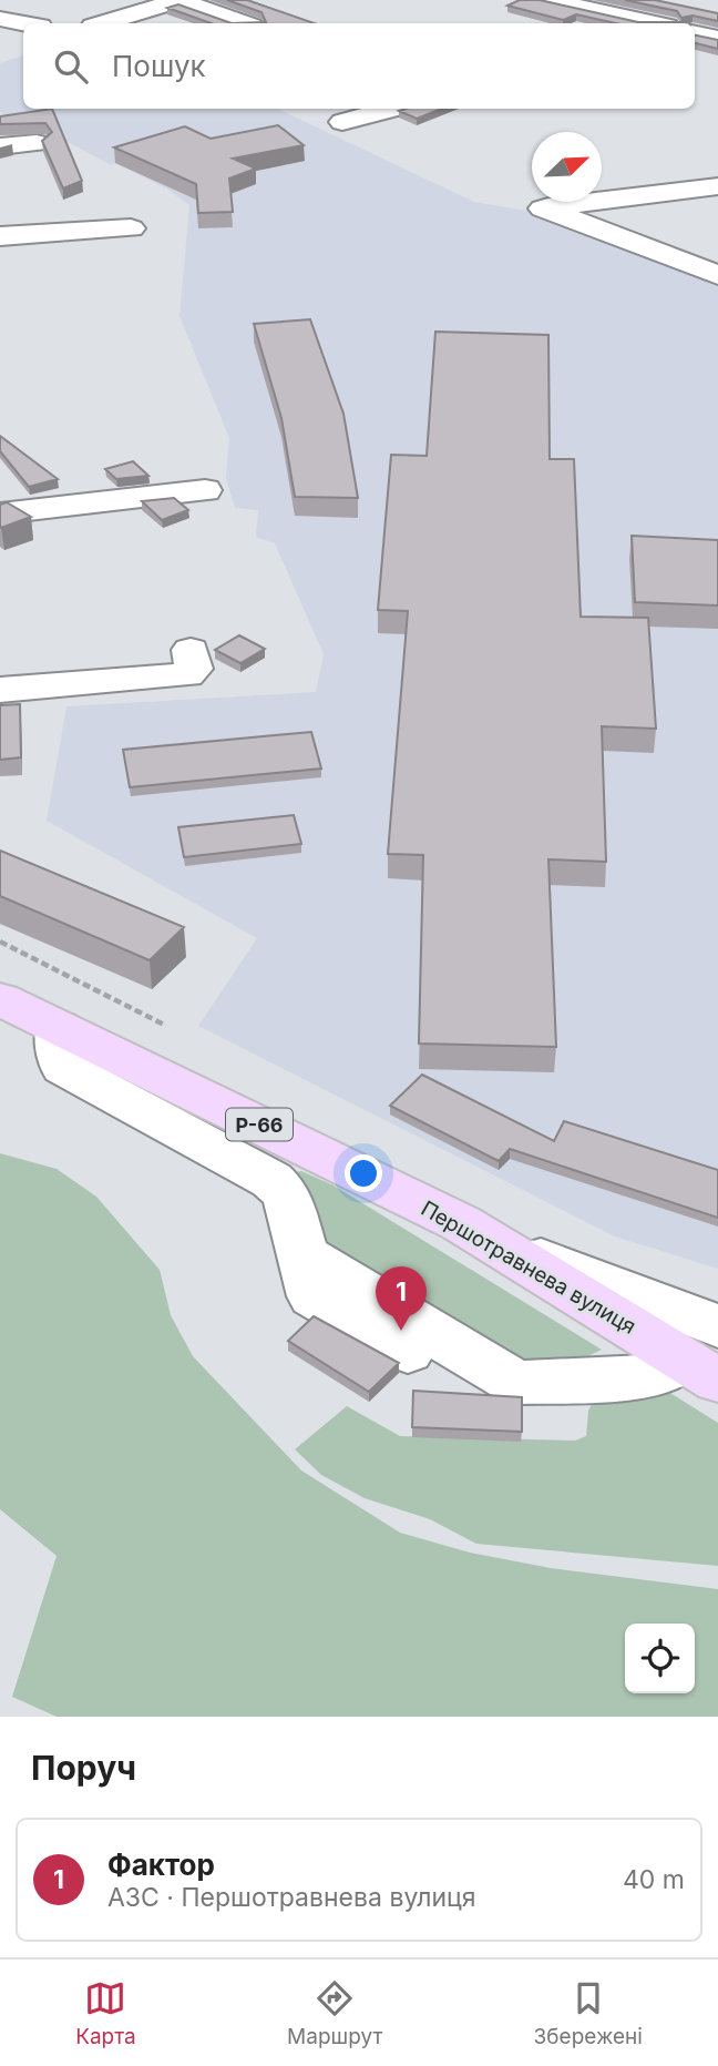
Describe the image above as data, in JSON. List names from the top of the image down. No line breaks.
{"streets":{"main road":["Р-66","Першотравнева вулиця"]},"north":"top right","page":{"search":"Пошук","pins":"1","heading":"Поруч","list":[{"mark":"1","name":"Фактор","note":"АЗС · Першотравнева вулиця","value":"40 m"}],"nav":["Карта","Маршрут","Збережені"]}}
